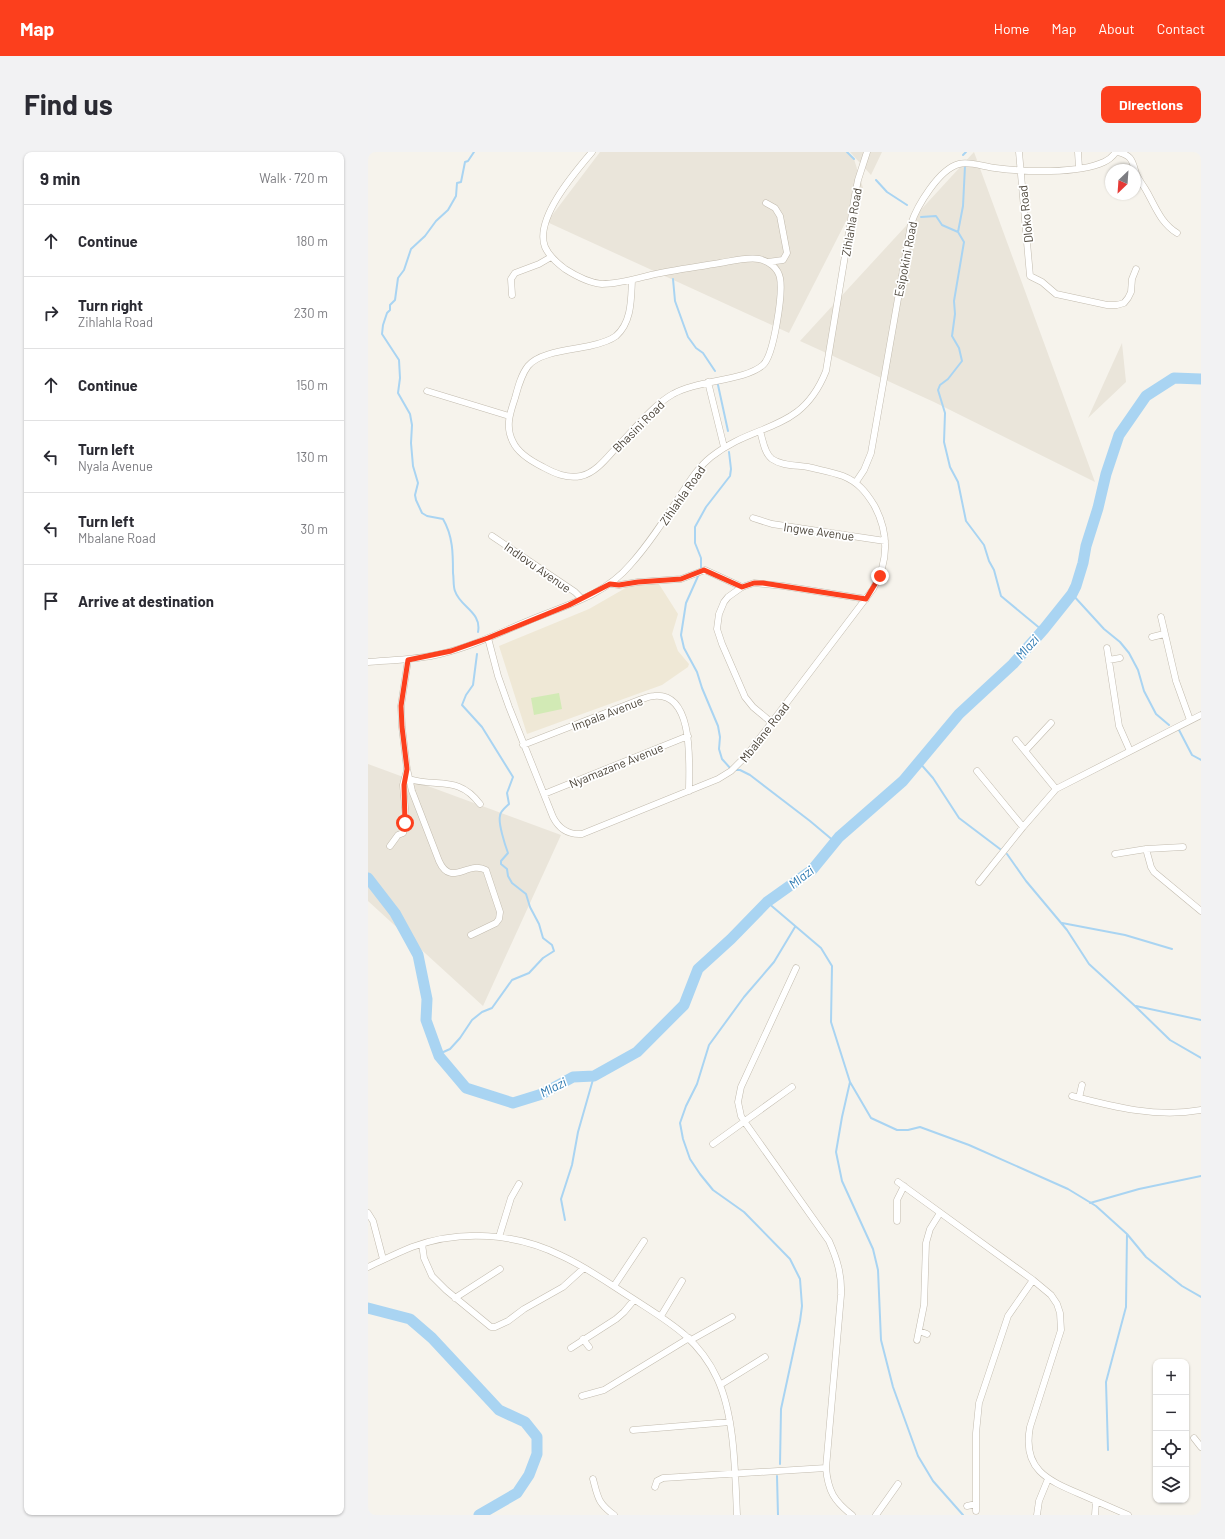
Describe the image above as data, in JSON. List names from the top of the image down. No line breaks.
{"streets":{"street":["Dloko Road","Zihlahla Road","Esipokini Road","Bhasini Road","Ingwe Avenue","Indlovu Avenue","Impala Avenue","Mbalane Road","Nyamazane Avenue"]},"crossings":[["Dloko Road","Esipokini Road"],["Zihlahla Road","Indlovu Avenue"],["Zihlahla Road","Mbalane Road"],["Esipokini Road","Mbalane Road"],["Ingwe Avenue","Mbalane Road"],["Impala Avenue","Mbalane Road"],["Impala Avenue","Nyamazane Avenue"],["Mbalane Road","Nyamazane Avenue"]],"water":["Mlazi"],"north":"bottom left","page":{"header":"Map","nav":["Home","Map","About","Contact"],"buttons":"Directions","title":"Find us","heading":["9 min","Walk · 720 m"],"list":[["Continue","180 m"],["Turn right","Zihlahla Road","230 m"],["Continue","150 m"],["Turn left","Nyala Avenue","130 m"],["Turn left","Mbalane Road","30 m"],"Arrive at destination"],"map_buttons":["+","−"]}}
